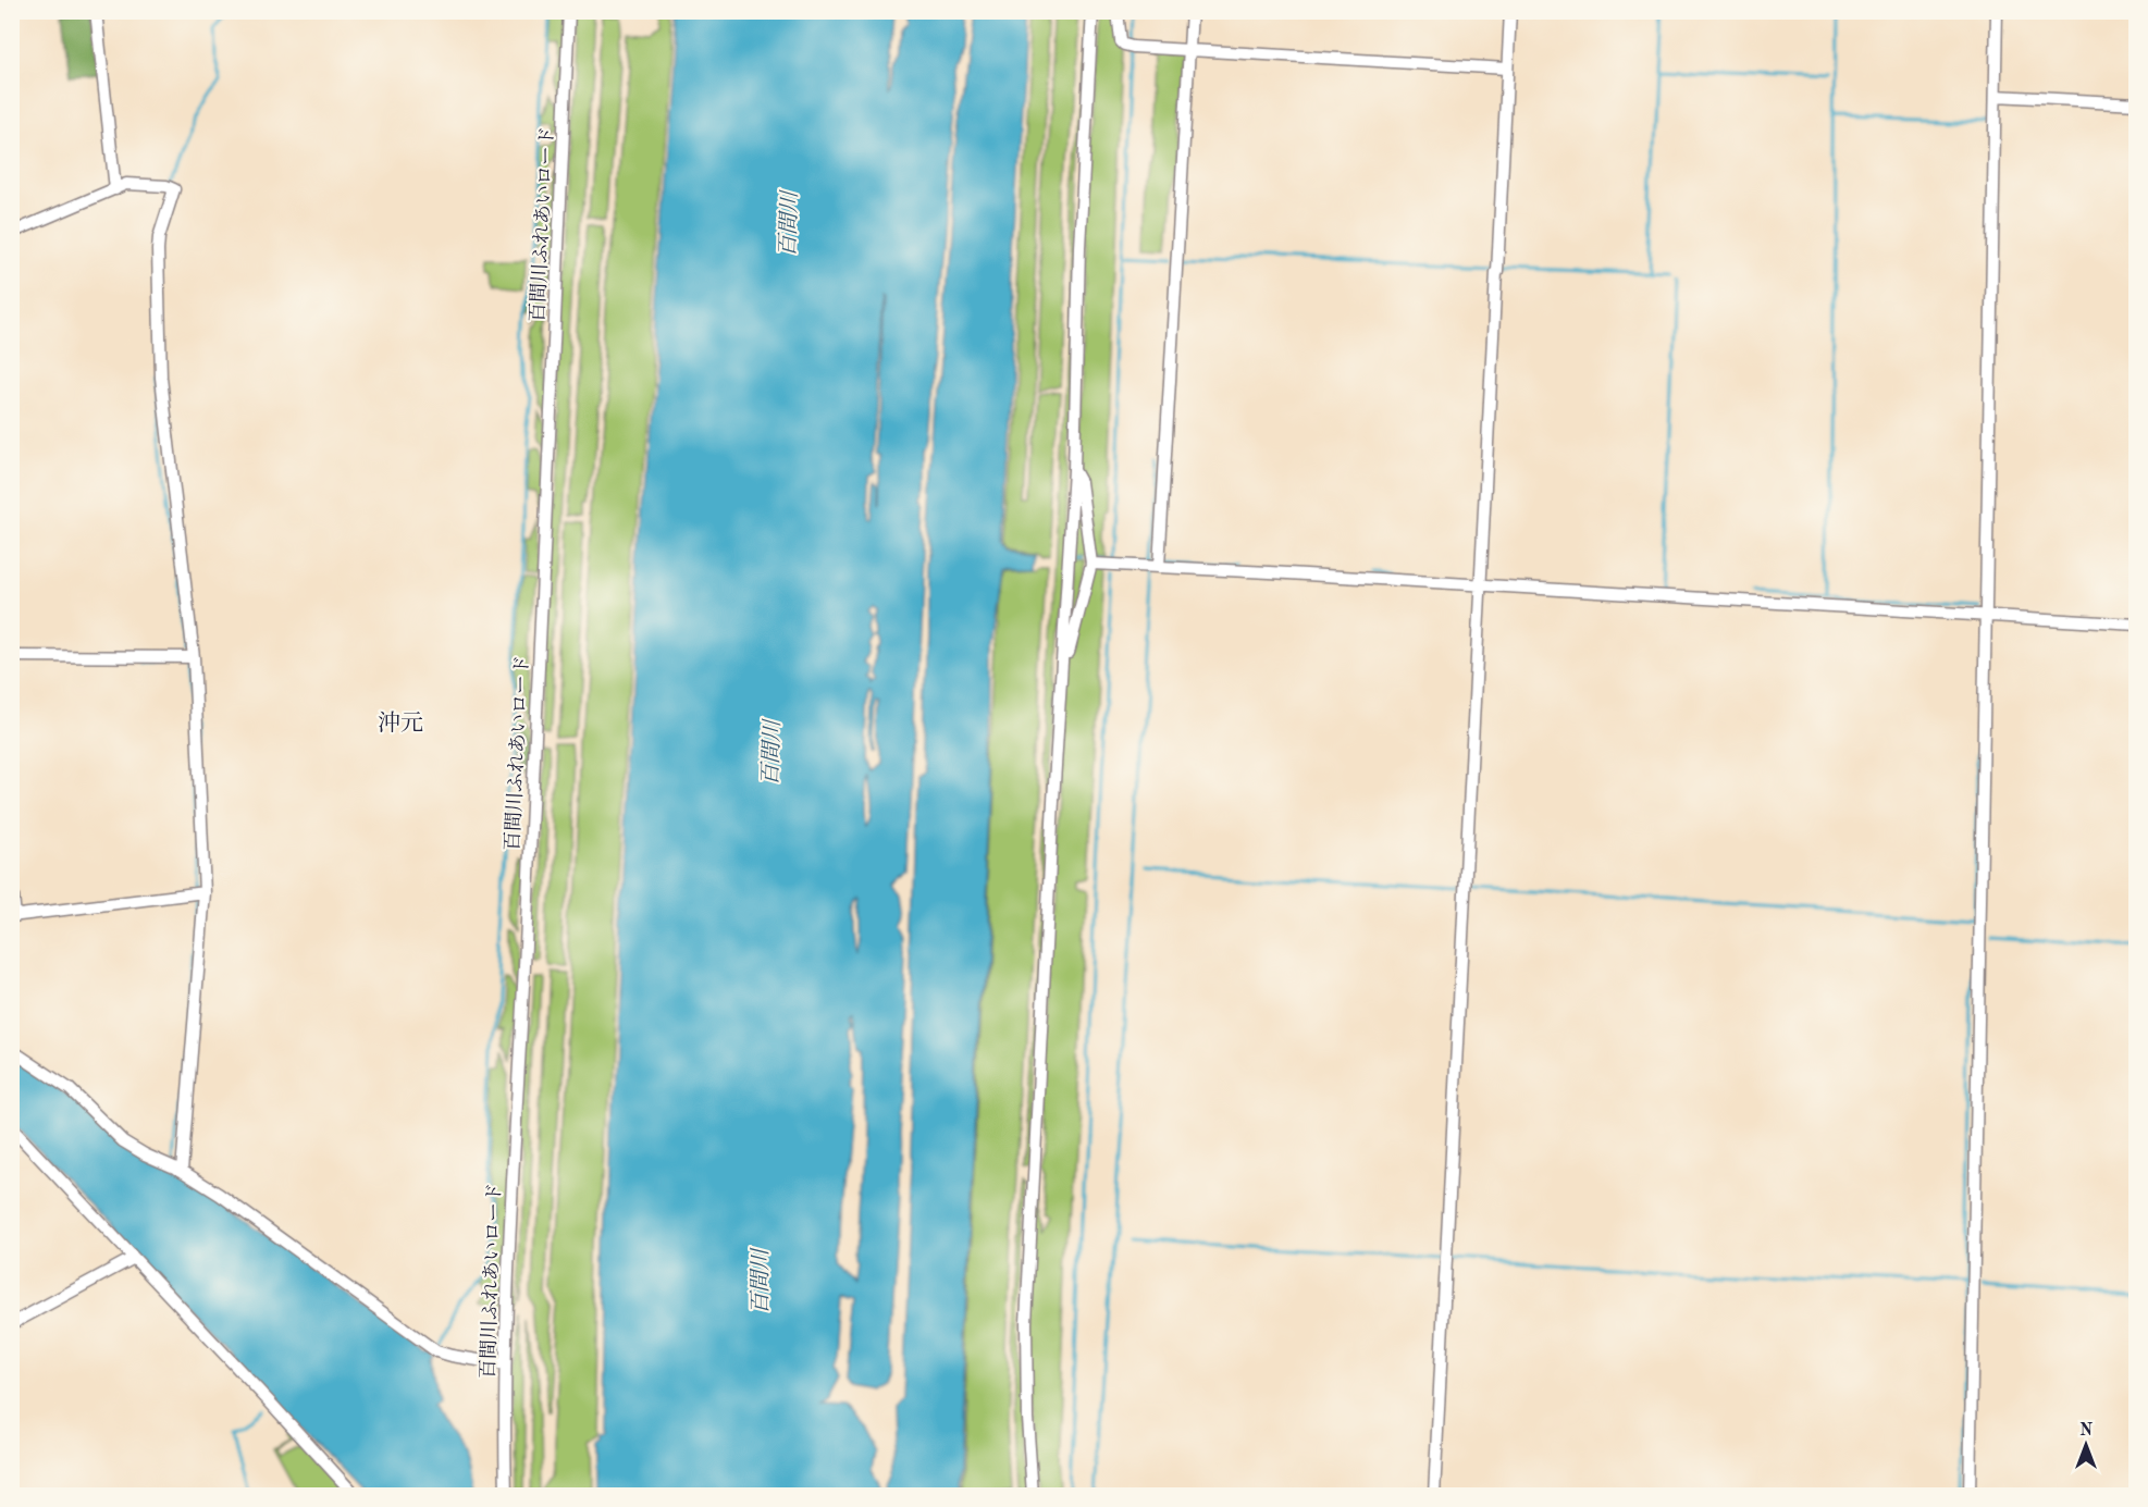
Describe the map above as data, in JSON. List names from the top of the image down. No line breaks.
{"streets":{"street":["百間川ふれあいロード"]},"districts":["沖元"],"water":["百間川"],"north":"top"}
